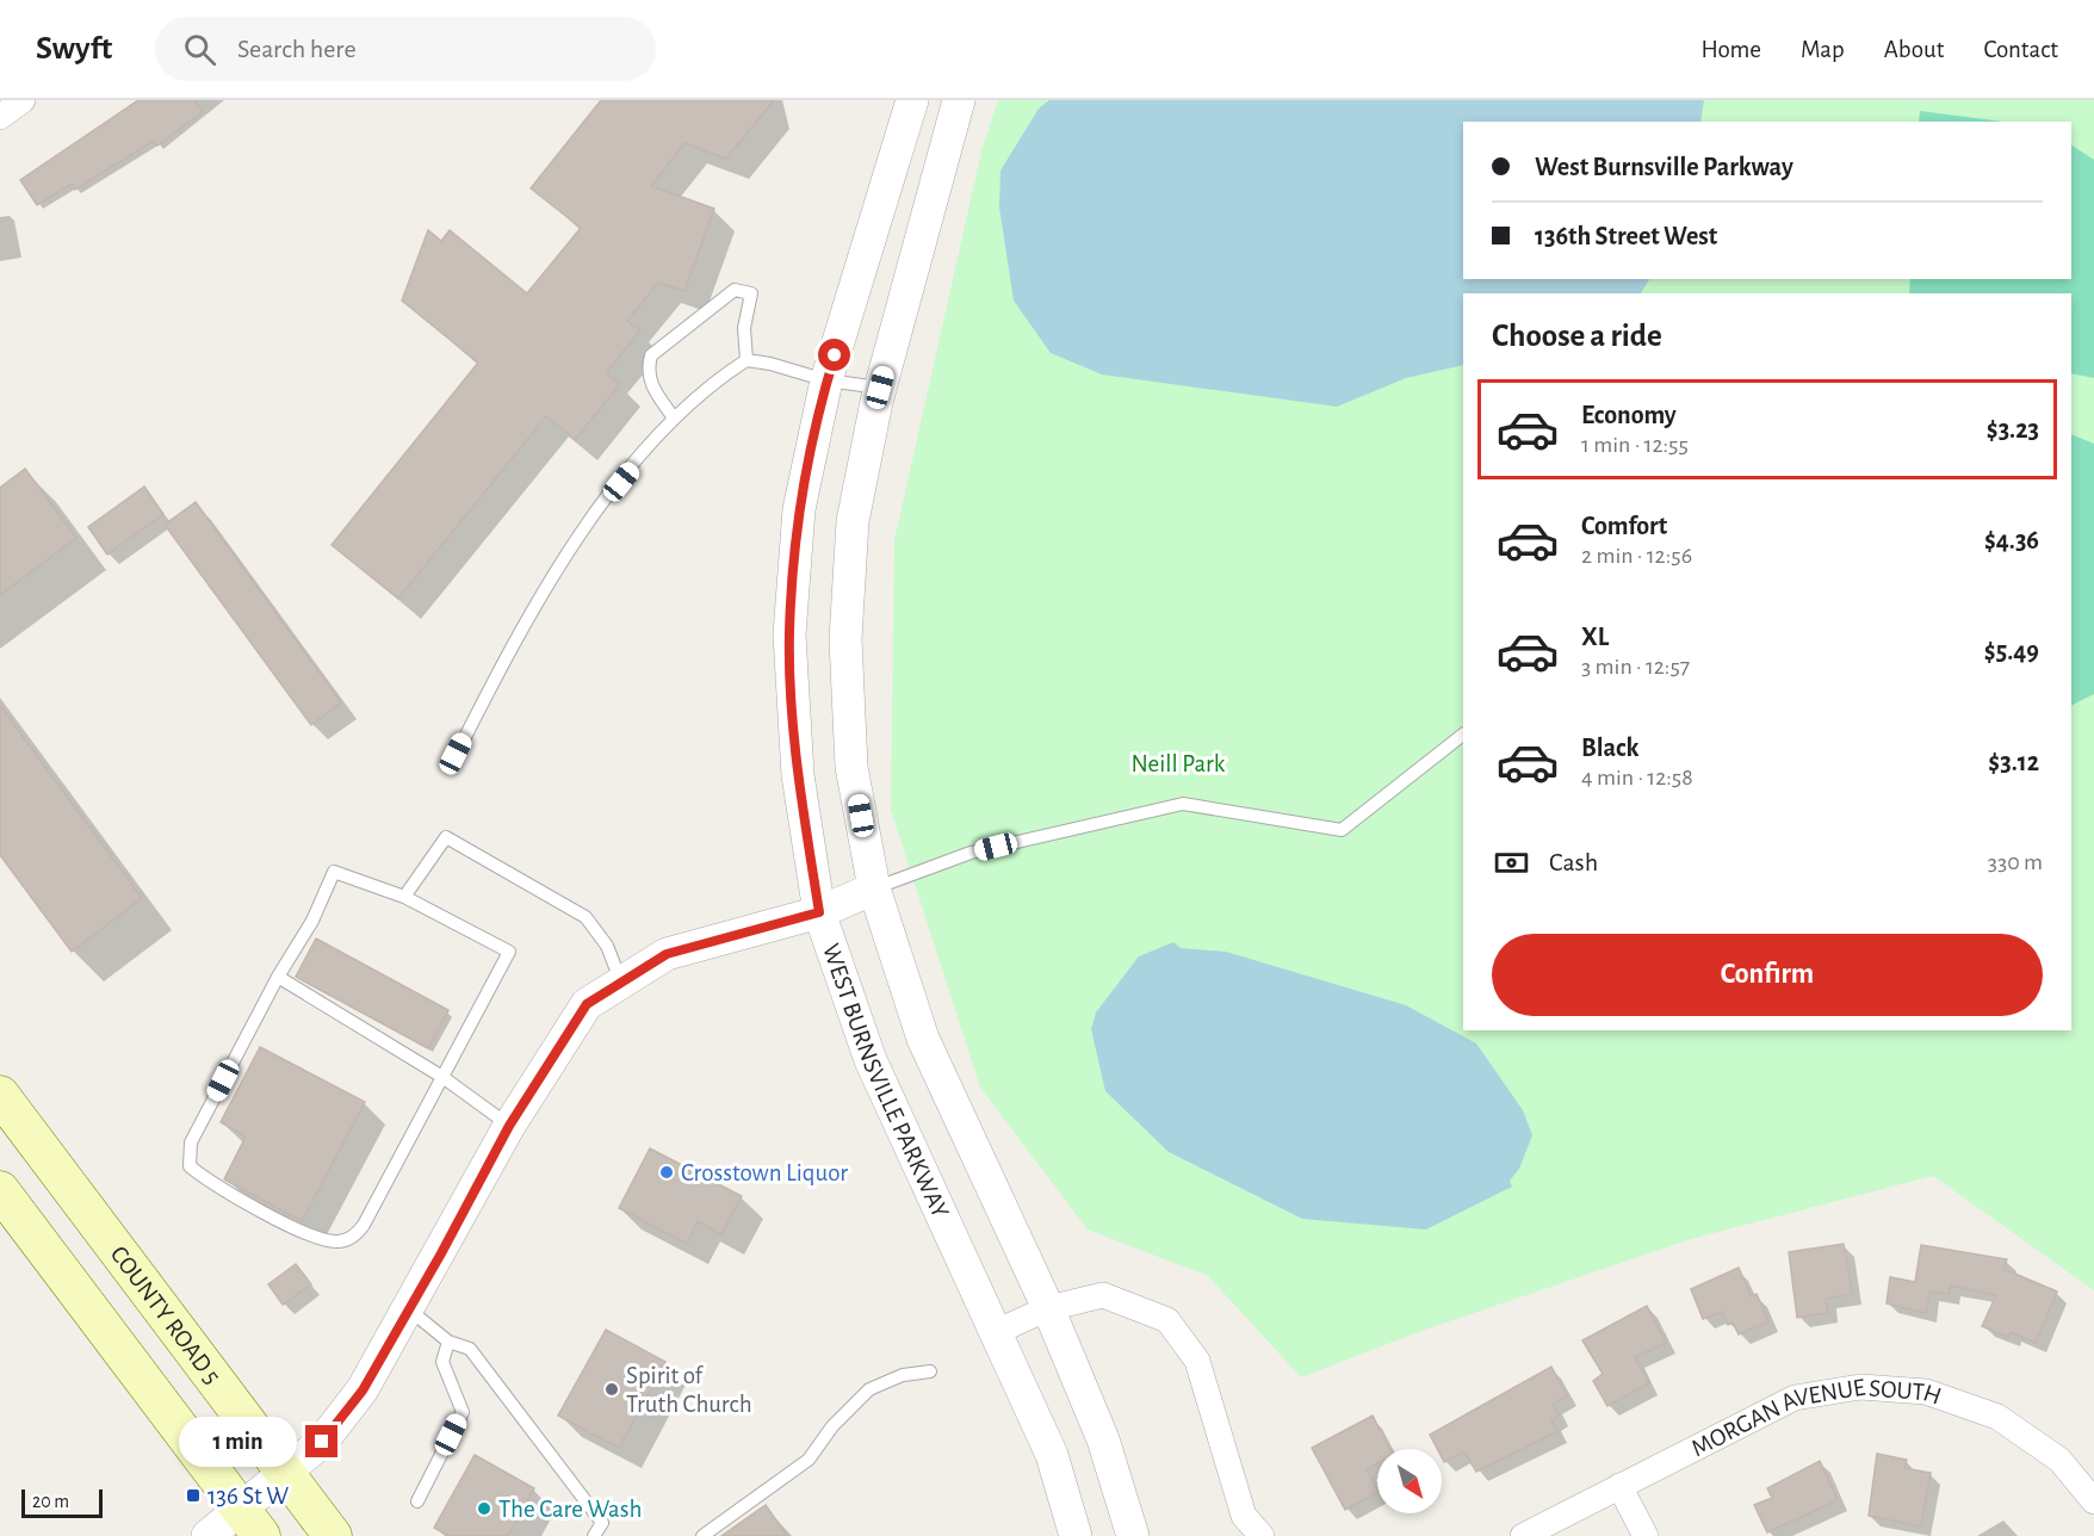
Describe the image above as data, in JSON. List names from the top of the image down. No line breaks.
{"streets":{"main road":["COUNTY ROAD 5"],"street":["WEST BURNSVILLE PARKWAY","MORGAN AVENUE SOUTH"]},"parks":["Neill Park"],"places":{"other":["Crosstown Liquor","Spirit of Truth Church","The Care Wash"],"transit":["136 St W"]},"scale_bar":"20 m","north":"bottom right","page":{"header":"Swyft","search":"Search here","nav":["Home","Map","About","Contact"],"banner":["West Burnsville Parkway","136th Street West"],"heading":"Choose a ride","list":[{"name":"Economy","note":"1 min · 12:55","value":"$3.23"},{"name":"Comfort","note":"2 min · 12:56","value":"$4.36"},{"name":"XL","note":"3 min · 12:57","value":"$5.49"},{"name":"Black","note":"4 min · 12:58","value":"$3.12"}],"pay":["Cash","330 m"],"buttons":"Confirm","bubble":"1 min","scale":"20 m"}}
